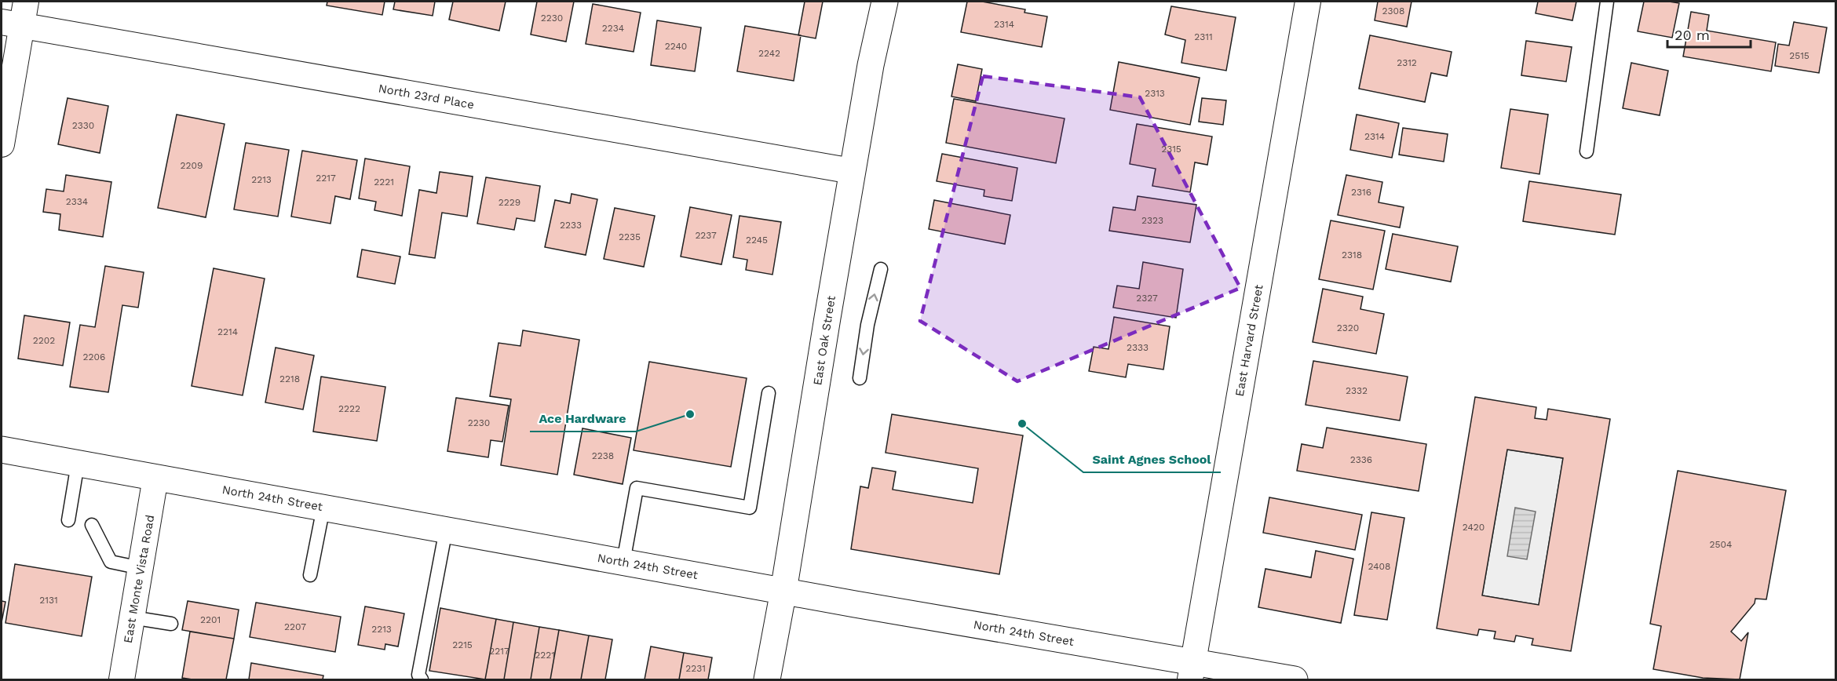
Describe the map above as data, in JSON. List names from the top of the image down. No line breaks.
{"streets":{"main road":["East Oak Street","North 24th Street"],"street":["North 23rd Place","East Harvard Street","East Monte Vista Road"]},"crossings":[["North 23rd Place","East Oak Street"],["East Oak Street","North 24th Street"],["East Harvard Street","North 24th Street"],["North 24th Street","East Monte Vista Road"]],"places":["Ace Hardware","Saint Agnes School"],"house_numbers":["2308","2230","2314","2234","2311","2240","2242","2515","2312","2313","2330","2314","2315","2209","2217","2213","2221","2316","2334","2229","2323","2233","2237","2235","2245","2318","2327","2320","2214","2202","2333","2206","2218","2332","2222","2230","2238","2336","2420","2504","2408","2131","2201","2207","2213","2215","2217","2221","2231"],"scale_bar":"20 m"}
